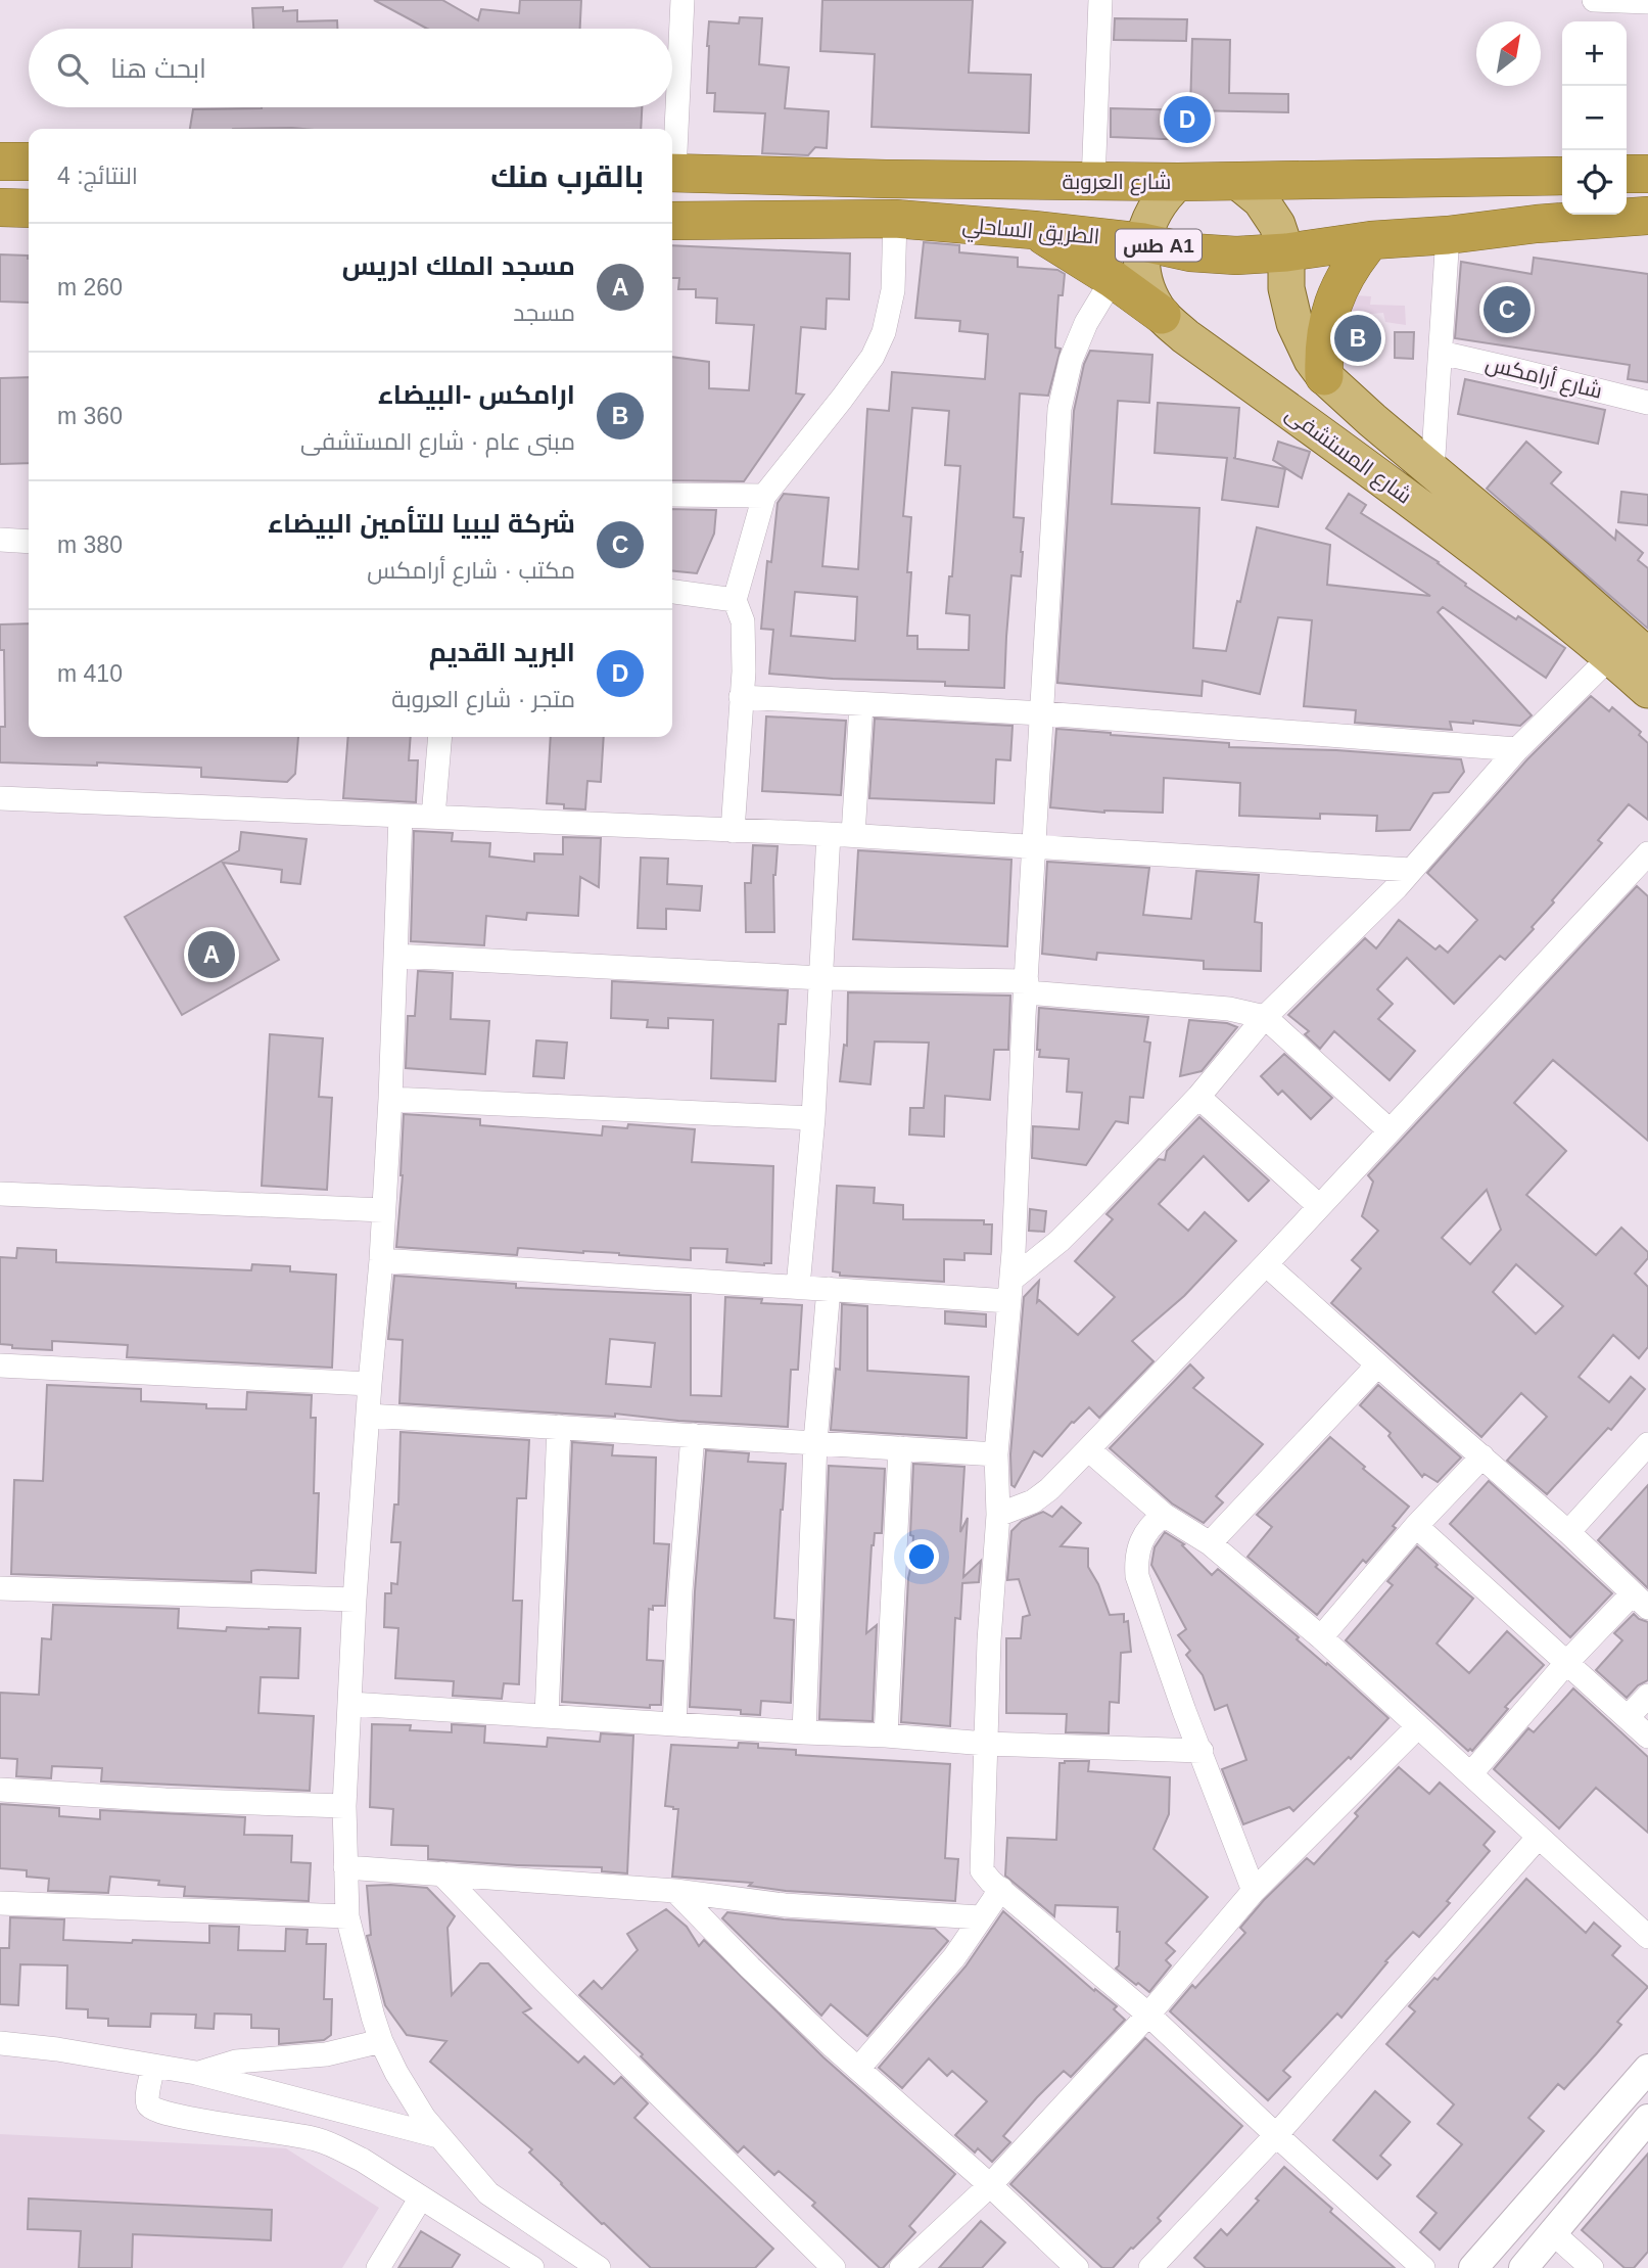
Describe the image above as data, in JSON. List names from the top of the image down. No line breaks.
{"streets":{"highway":["شارع العروبة","الطريق الساحلي","طس A1"],"main road":["شارع المستشفى"],"street":["شارع أرامكس"]},"crossings":[["شارع العروبة","شارع المستشفى"],["الطريق الساحلي","شارع المستشفى"]],"north":"top right","page":{"map_buttons":["+","−"],"search":"ابحث هنا","pins":["D","C","B","A"],"heading":["بالقرب منك","النتائج: 4"],"list":[{"mark":"A","name":"مسجد الملك ادريس","note":"مسجد","value":"260 m"},{"mark":"B","name":"ارامكس -البيضاء","note":"مبنى عام · شارع المستشفى","value":"360 m"},{"mark":"C","name":"شركة ليبيا للتأمين البيضاء","note":"مكتب · شارع أرامكس","value":"380 m"},{"mark":"D","name":"البريد القديم","note":"متجر · شارع العروبة","value":"410 m"}]}}
